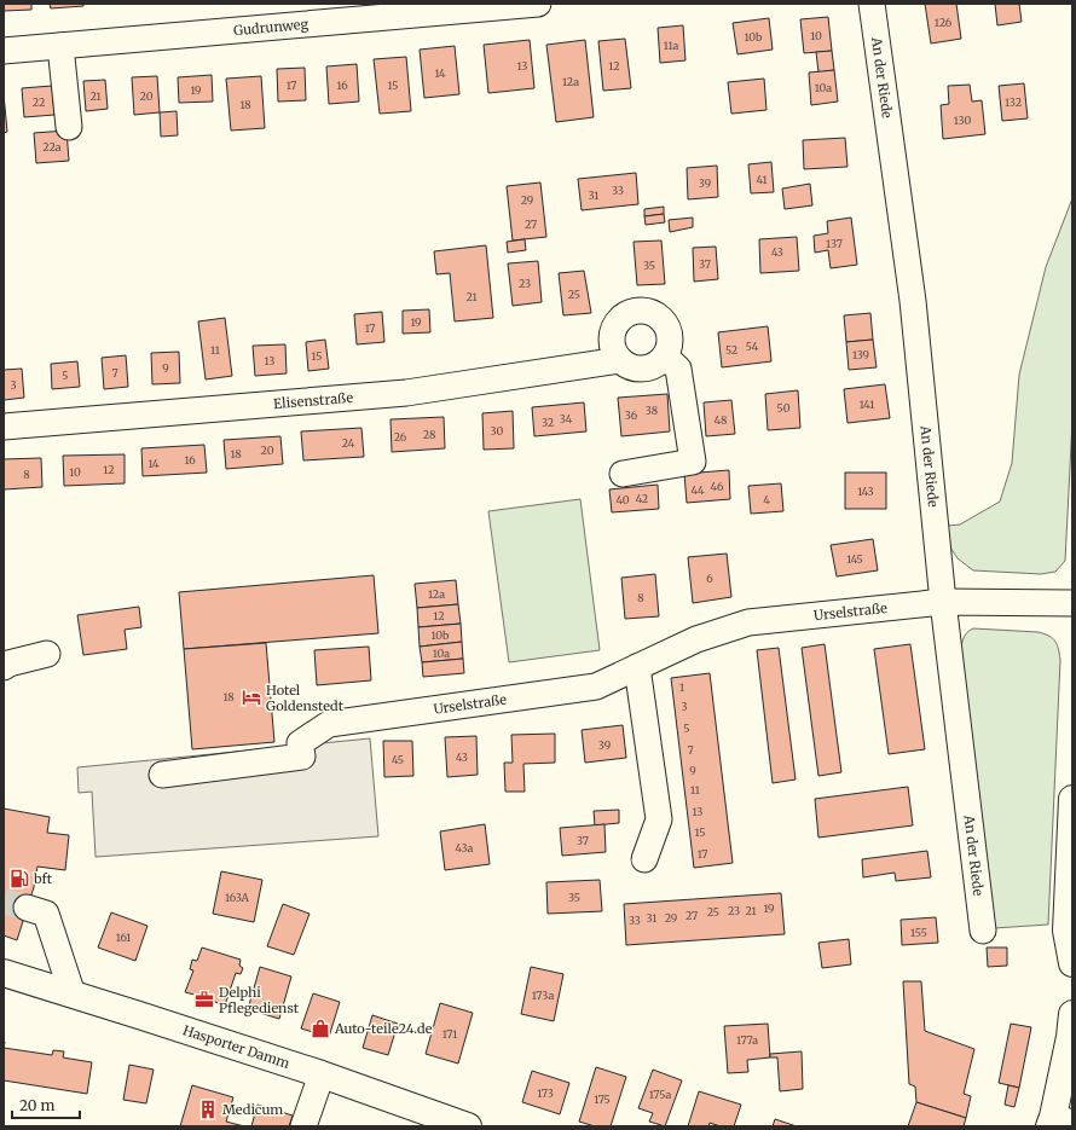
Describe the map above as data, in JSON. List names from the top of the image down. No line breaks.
{"streets":{"main road":["Hasporter Damm"],"street":["Gudrunweg","An der Riede","Elisenstraße","Urselstraße"]},"crossings":[["An der Riede","Urselstraße"]],"places":{"hotel":["Hotel Goldenstedt"],"fuel station":["bft"],"office":["Delphi Pflegedienst"],"shop":["Auto-teile24.de"],"building":["Medicum"]},"house_numbers":["126","10","10b","11a","13","12","14","12a","17","16","15","10a","19","21","20","22","132","18","130","22a","41","39","33","31","29","27","137","43","37","35","23","25","21","19","17","54","11","52","139","15","13","9","7","5","3","141","50","38","36","34","48","32","30","28","26","24","20","18","16","14","12","10","8","46","44","143","42","40","4","145","6","12a","8","12","10b","10a","1","18","3","5","39","7","43","45","9","11","13","15","37","43a","17","163A","35","19","23","21","25","27","31","29","33","155","161","173a","171","177a","173","175a","175"],"scale_bar":"20 m"}
